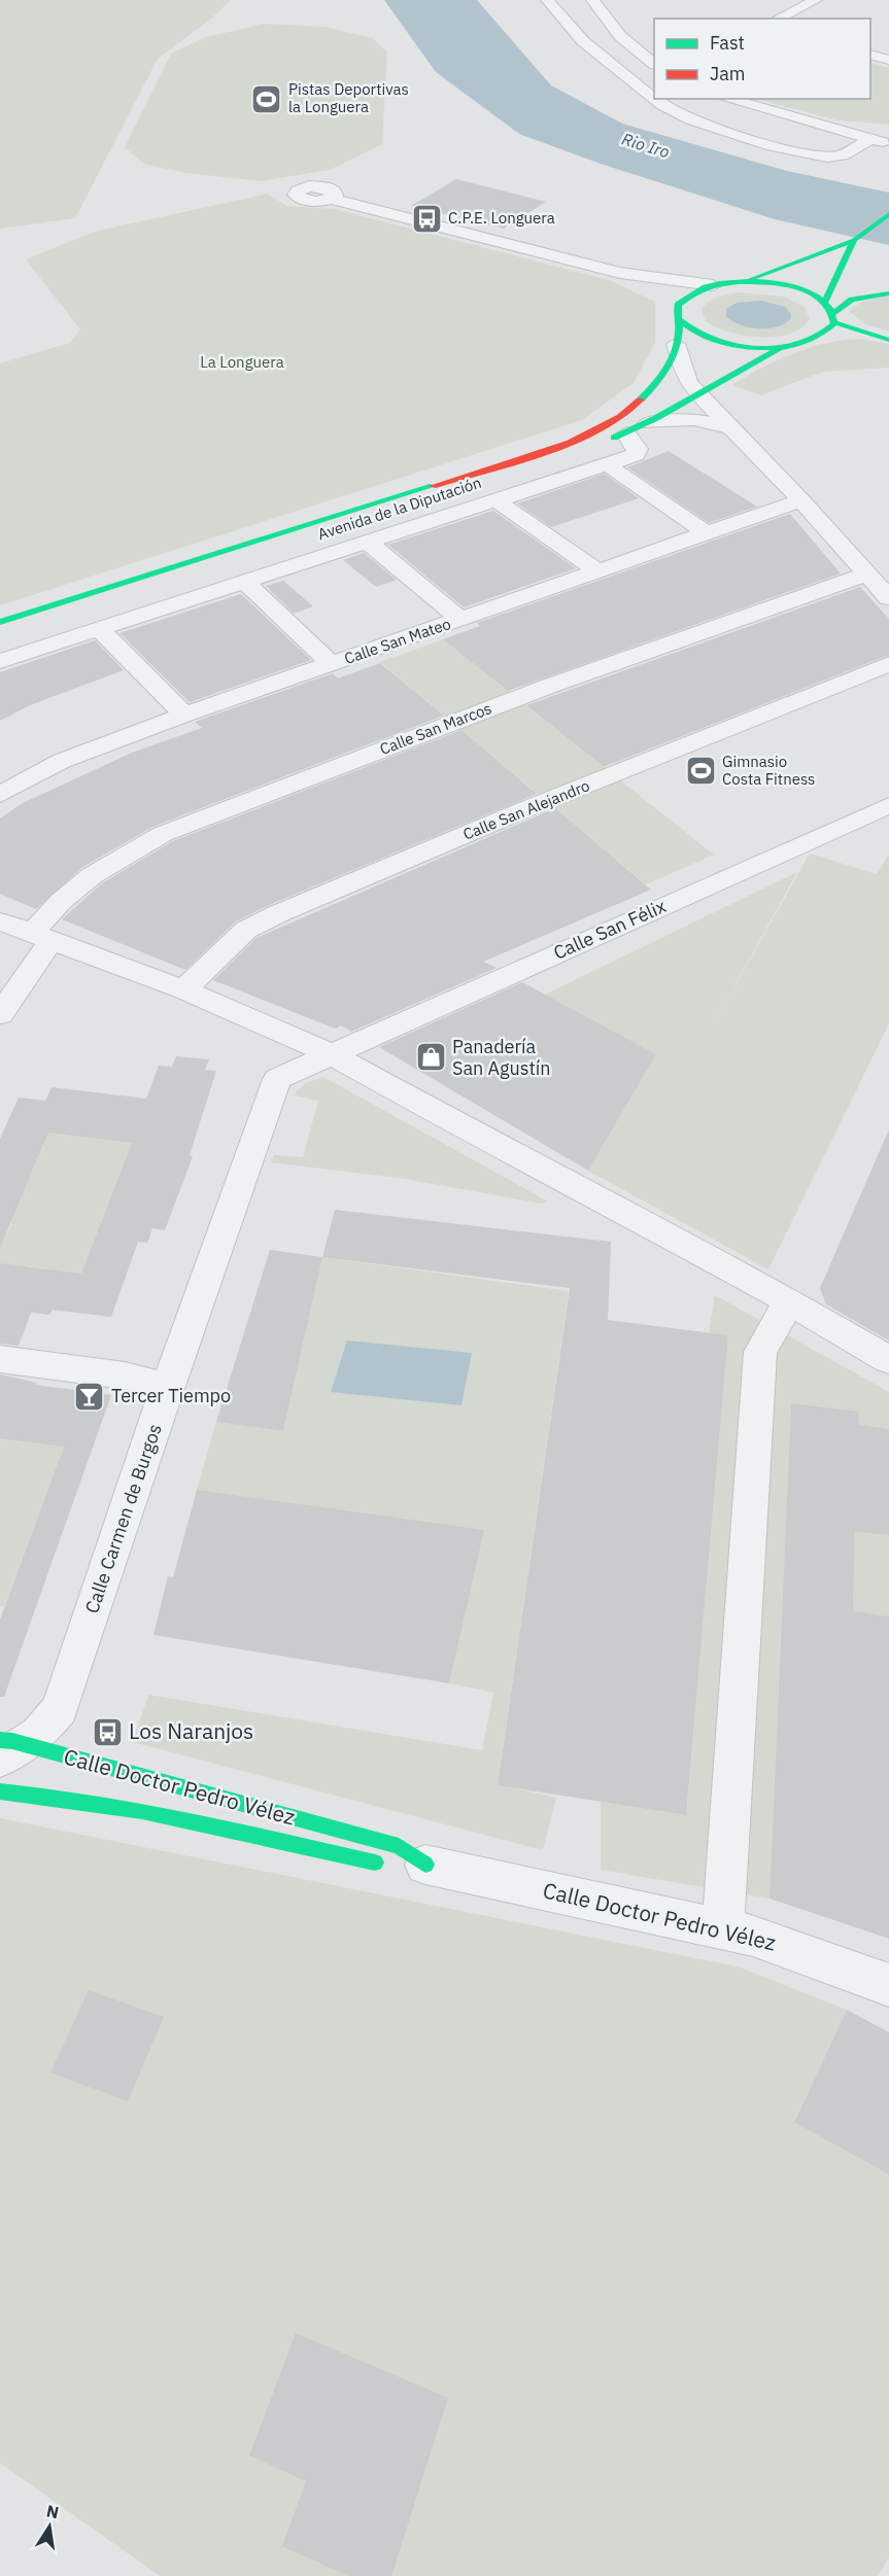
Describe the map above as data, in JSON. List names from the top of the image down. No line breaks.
{"streets":{"main road":["Avenida de la Diputación","Calle Doctor Pedro Vélez"],"street":["Calle San Mateo","Calle San Marcos","Calle San Alejandro","Calle San Félix","Calle Carmen de Burgos"]},"crossings":[["Calle Carmen de Burgos","Calle Doctor Pedro Vélez"]],"water":["Rio Iro"],"parks":["La Longuera"],"places":{"sports":["Pistas Deportivas la Longuera","Gimnasio Costa Fitness"],"bus stop":["C.P.E. Longuera","Los Naranjos"],"shop":["Panadería San Agustín"],"bar":["Tercer Tiempo"]},"legend":["Fast","Jam"],"north":"top"}
